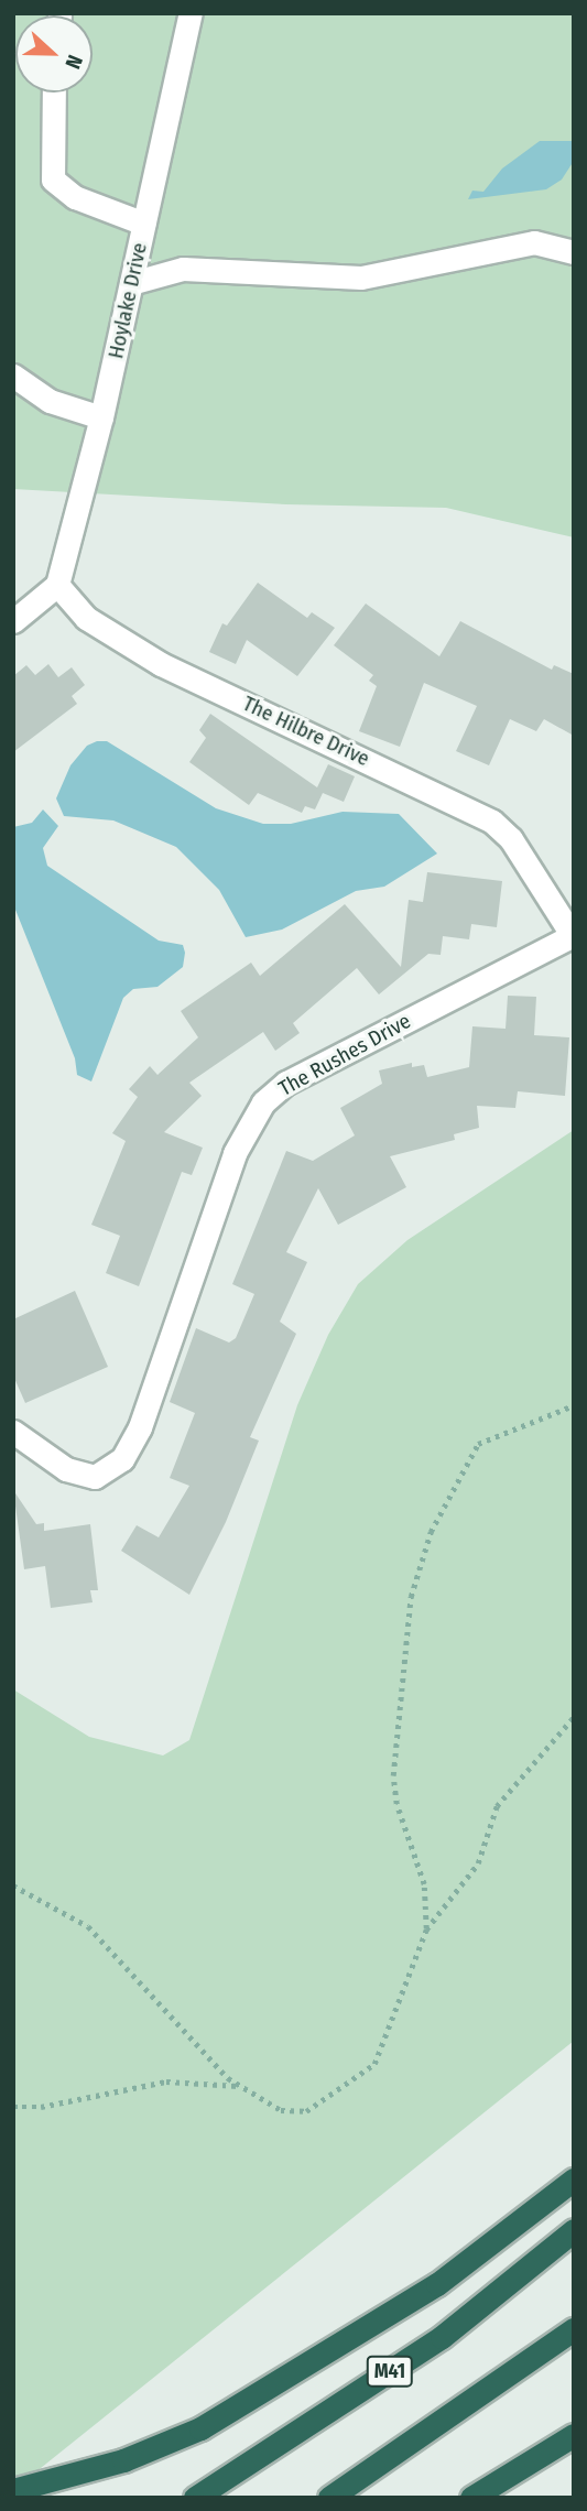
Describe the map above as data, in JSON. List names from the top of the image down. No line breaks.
{"streets":{"highway":["M41"],"street":["Hoylake Drive","The Hilbre Drive","The Rushes Drive"]},"crossings":[["Hoylake Drive","The Hilbre Drive"],["The Hilbre Drive","The Rushes Drive"]],"north":"right"}
